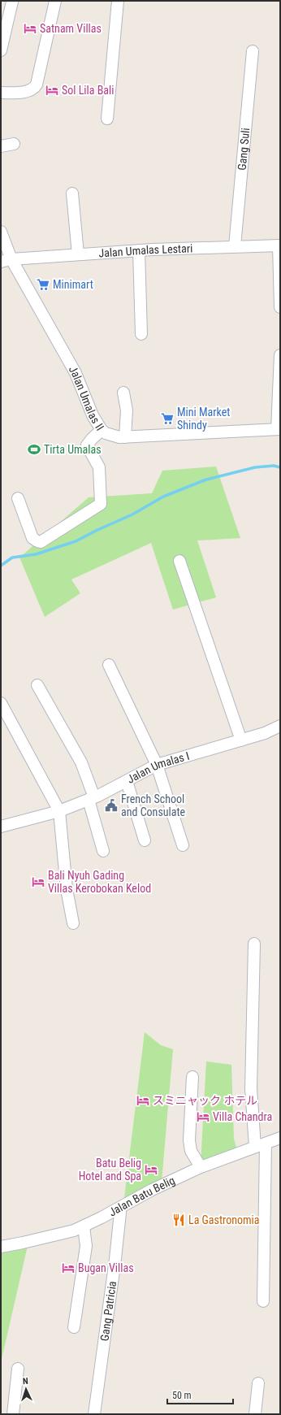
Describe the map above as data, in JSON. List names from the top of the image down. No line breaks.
{"streets":{"street":["Gang Suli","Jalan Umalas Lestari","Jalan Umalas II","Jalan Umalas I","Jalan Batu Belig","Gang Patricia"]},"crossings":[["Gang Suli","Jalan Umalas Lestari"],["Jalan Umalas Lestari","Jalan Umalas II"],["Jalan Batu Belig","Gang Patricia"]],"places":{"hotel":["Satnam Villas","Sol Lila Bali","Bali Nyuh Gading Villas Kerobokan Kelod","スミニャック ホテル","Villa Chandra","Batu Belig Hotel and Spa","Bugan Villas"],"supermarket":["Minimart","Mini Market Shindy"],"sports":["Tirta Umalas"],"public building":["French School and Consulate"],"restaurant":["La Gastronomia"]},"scale_bar":"50 m","north":"top"}
